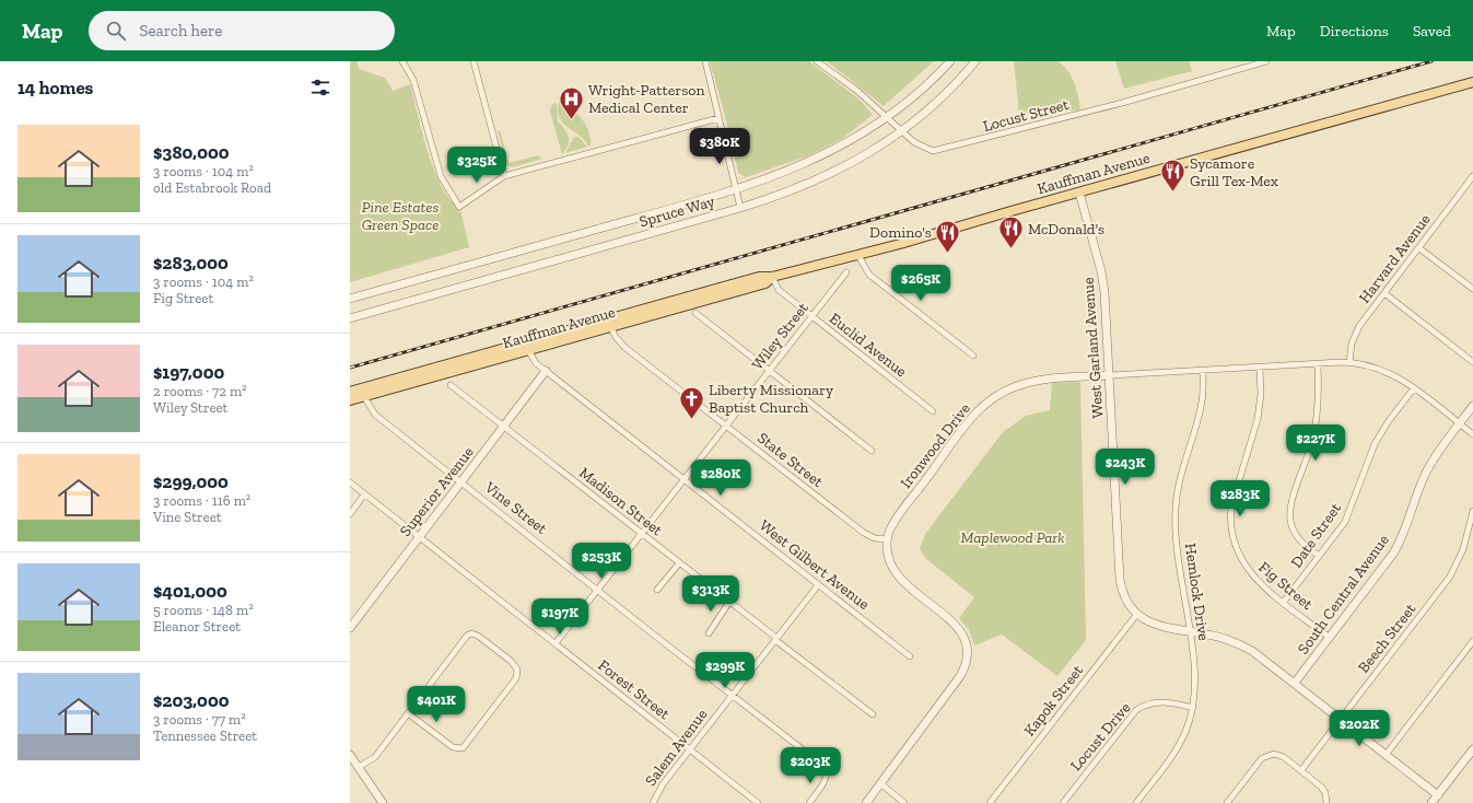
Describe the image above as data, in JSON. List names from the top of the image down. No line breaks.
{"streets":{"main road":["Kauffman Avenue"],"street":["Locust Street","Spruce Way","Harvard Avenue","Wiley Street","Euclid Avenue","West Garland Avenue","Ironwood Drive","State Street","Superior Avenue","Madison Street","Vine Street","Date Street","West Gilbert Avenue","Fig Street","Hemlock Drive","South Central Avenue","Beech Street","Forest Street","Kapok Street","Locust Drive","Salem Avenue"]},"crossings":[["Locust Street","Spruce Way"],["Kauffman Avenue","Euclid Avenue"],["Kauffman Avenue","West Garland Avenue"],["Kauffman Avenue","State Street"],["Kauffman Avenue","Vine Street"],["Kauffman Avenue","West Gilbert Avenue"],["Harvard Avenue","Ironwood Drive"],["Wiley Street","Euclid Avenue"],["Wiley Street","State Street"],["Wiley Street","Madison Street"],["Wiley Street","Vine Street"],["Wiley Street","West Gilbert Avenue"],["Wiley Street","Forest Street"],["West Garland Avenue","Ironwood Drive"],["West Garland Avenue","Hemlock Drive"],["West Garland Avenue","South Central Avenue"],["West Garland Avenue","Beech Street"],["West Garland Avenue","Kapok Street"],["Ironwood Drive","State Street"],["Ironwood Drive","Date Street"],["Ironwood Drive","Fig Street"],["Ironwood Drive","Hemlock Drive"],["Ironwood Drive","South Central Avenue"],["Superior Avenue","Madison Street"],["Superior Avenue","Vine Street"],["Superior Avenue","West Gilbert Avenue"],["Superior Avenue","Forest Street"],["Madison Street","Salem Avenue"],["Vine Street","Salem Avenue"],["Date Street","Fig Street"],["West Gilbert Avenue","Salem Avenue"],["Fig Street","South Central Avenue"],["Hemlock Drive","Locust Drive"],["Forest Street","Salem Avenue"]],"parks":["Pine Estates Green Space","Maplewood Park"],"places":{"hospital":["Wright-Patterson Medical Center"],"restaurant":["Sycamore Grill Tex-Mex","McDonald's","Domino's"],"church":["Liberty Missionary Baptist Church"]},"page":{"header":"Map","search":"Search here","nav":["Map","Directions","Saved"],"heading":"14 homes","list":[{"name":"$380,000","note":"3 rooms · 104 m² · old Estabrook Road"},{"name":"$283,000","note":"3 rooms · 104 m² · Fig Street"},{"name":"$197,000","note":"2 rooms · 72 m² · Wiley Street"},{"name":"$299,000","note":"3 rooms · 116 m² · Vine Street"},{"name":"$401,000","note":"5 rooms · 148 m² · Eleanor Street"},{"name":"$203,000","note":"3 rooms · 77 m² · Tennessee Street"}],"price":["$380K","$325K","$265K","$227K","$243K","$280K","$283K","$253K","$313K","$197K","$299K","$401K","$202K","$203K"]}}
